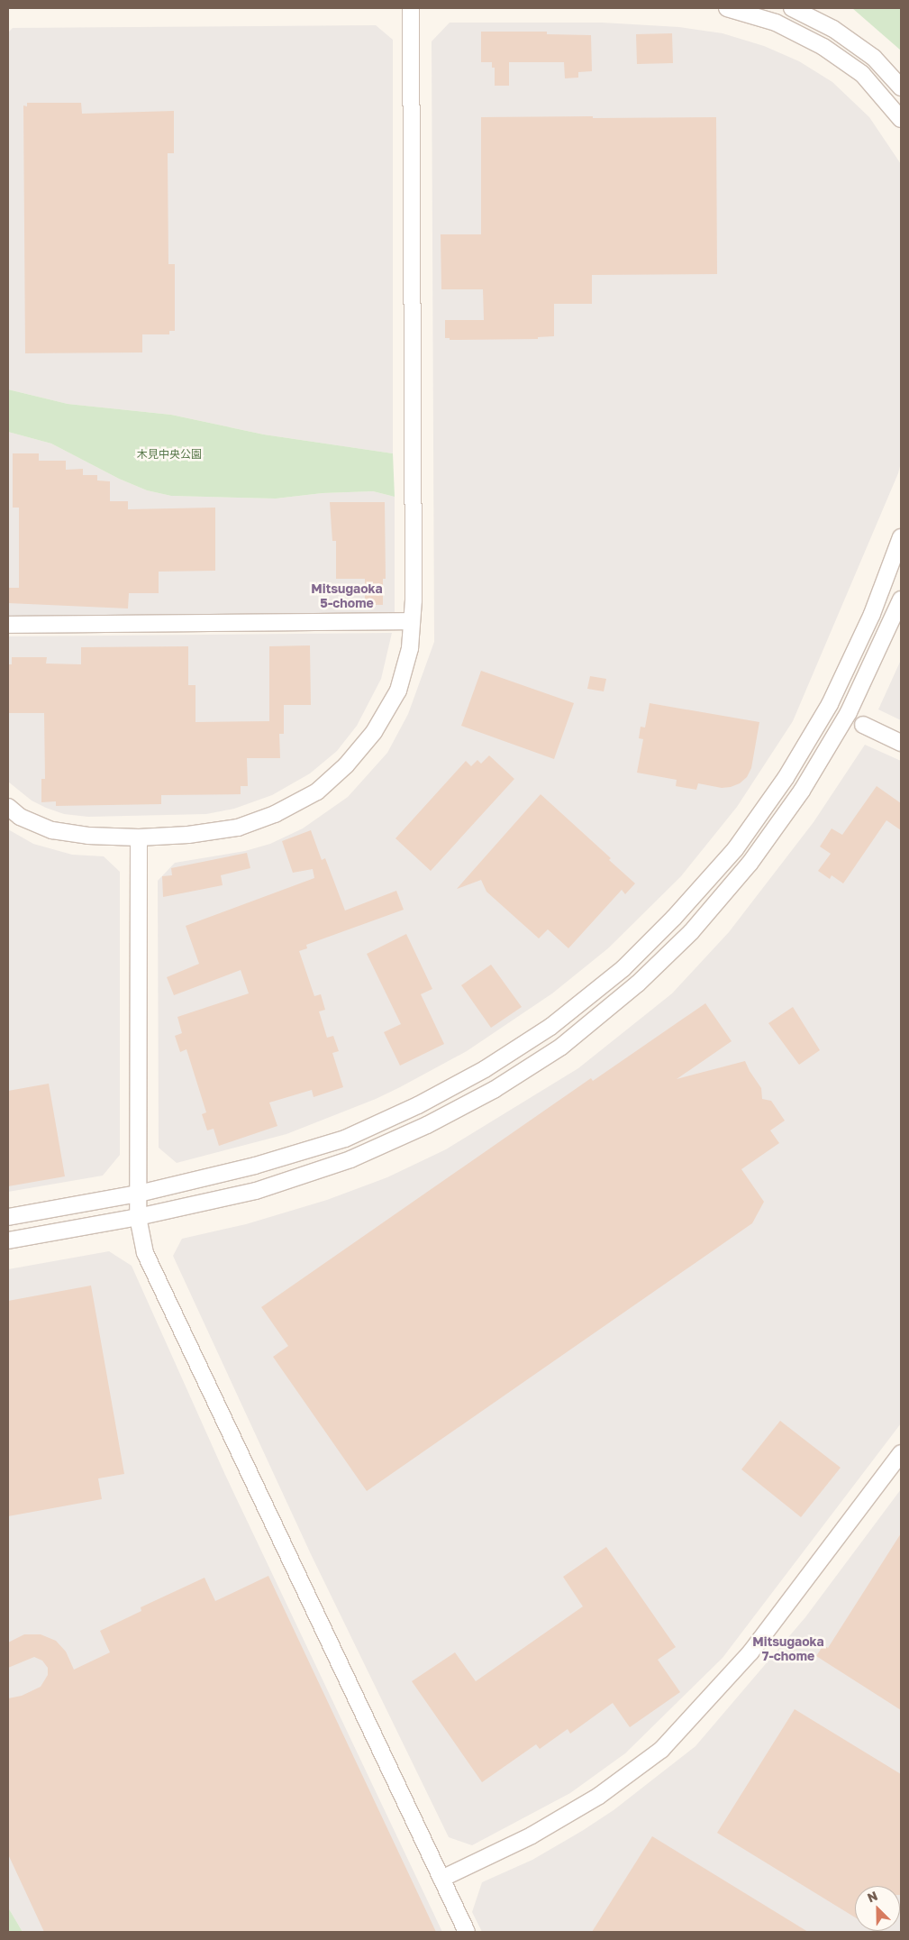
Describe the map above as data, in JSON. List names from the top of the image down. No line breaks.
{"districts":["Mitsugaoka 5-chome","Mitsugaoka 7-chome"],"parks":["木見中央公園"],"north":"top left"}
